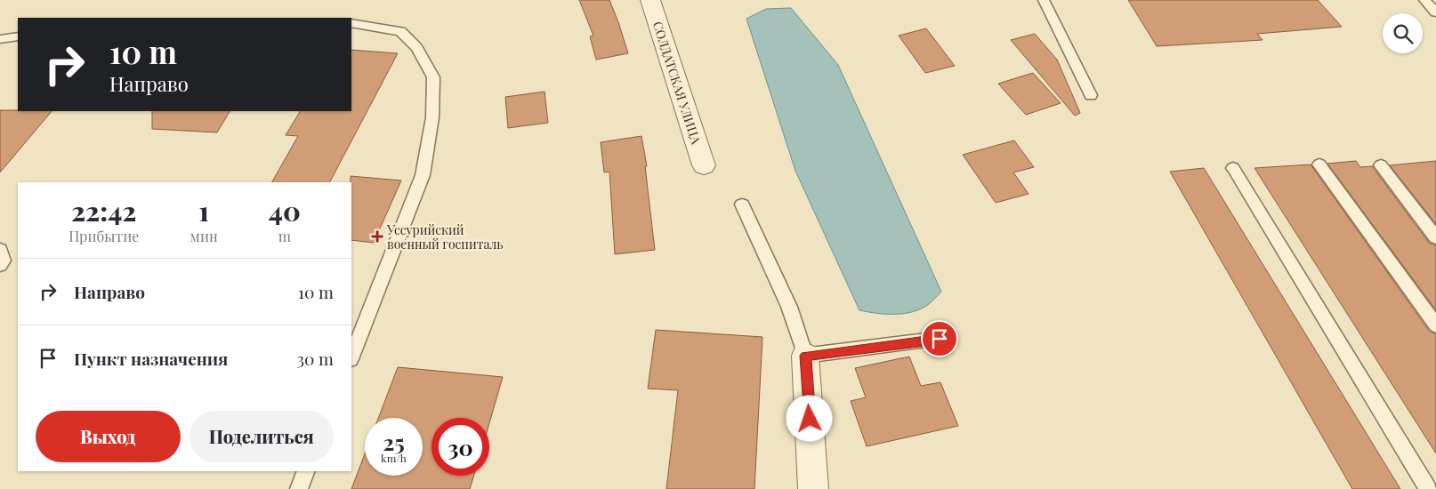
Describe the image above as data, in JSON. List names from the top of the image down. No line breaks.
{"streets":{"street":["СОЛДАТСКАЯ УЛИЦА"]},"places":{"health":["Уссурийский военный госпиталь"]},"page":{"turn":["10 m","Направо"],"eta":["22:42","Прибытие","1","мин","40","m"],"list":[{"name":"Направо","value":"10 m"},{"name":"Пункт назначения","value":"30 m"}],"buttons":["Выход","Поделиться"],"speed":"25 km/h","limit":"30"}}
